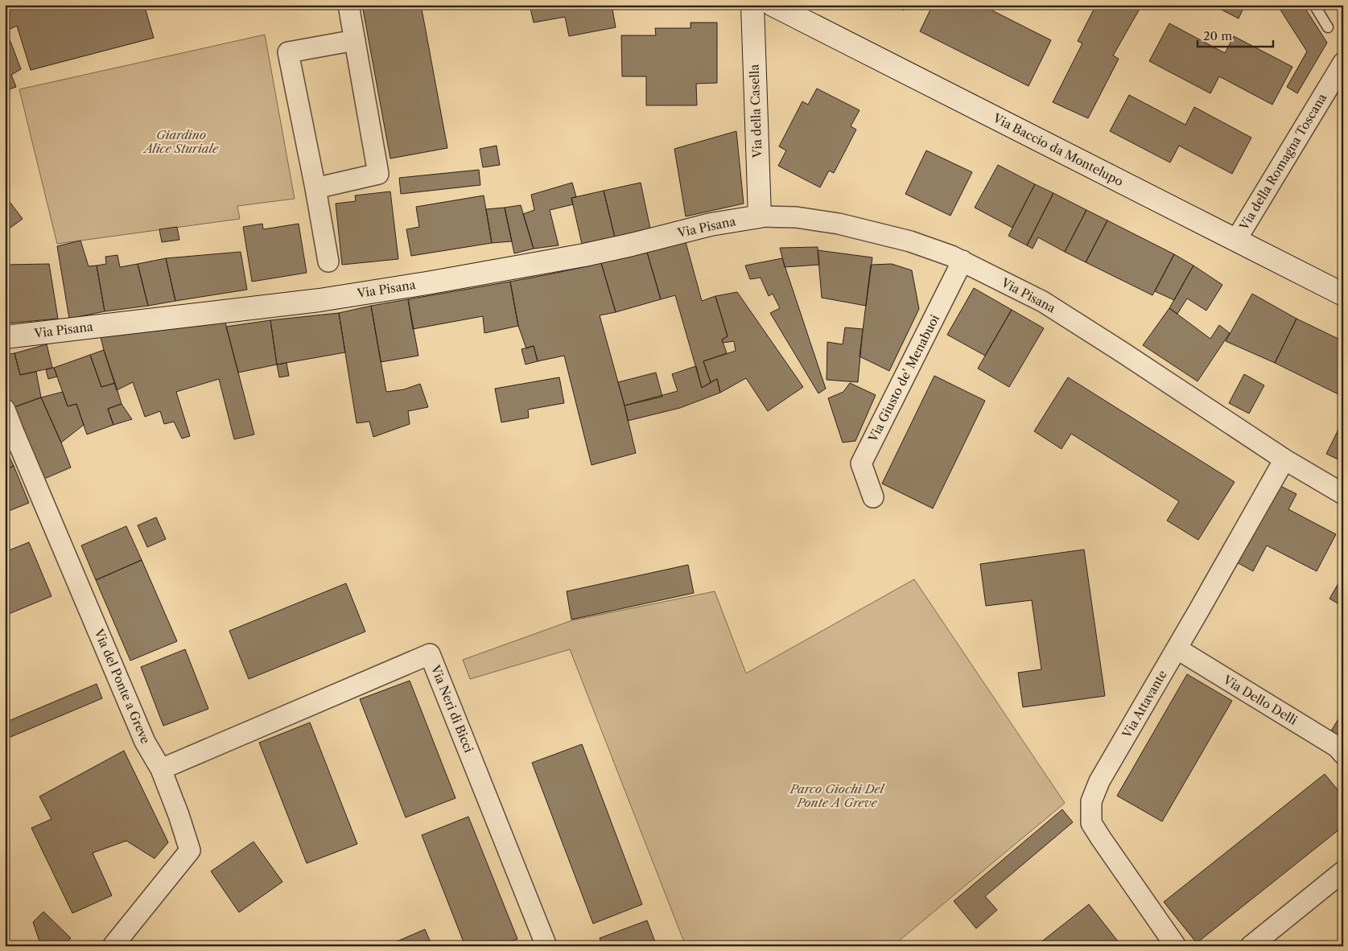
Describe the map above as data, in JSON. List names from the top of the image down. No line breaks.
{"streets":{"main road":["Via della Casella","Via Baccio da Montelupo","Via Pisana"],"street":["Via della Romagna Toscana","Via Giusto de' Menabuoi","Via del Ponte a Greve","Via Dello Delli","Via Attavante","Via Neri di Bicci"]},"crossings":[["Via della Casella","Via Pisana"],["Via Baccio da Montelupo","Via della Romagna Toscana"],["Via Pisana","Via Giusto de' Menabuoi"],["Via Pisana","Via Attavante"],["Via del Ponte a Greve","Via Neri di Bicci"],["Via Dello Delli","Via Attavante"]],"parks":["Giardino Alice Sturiale","Parco Giochi Del Ponte A Greve"],"scale_bar":"20 m"}
